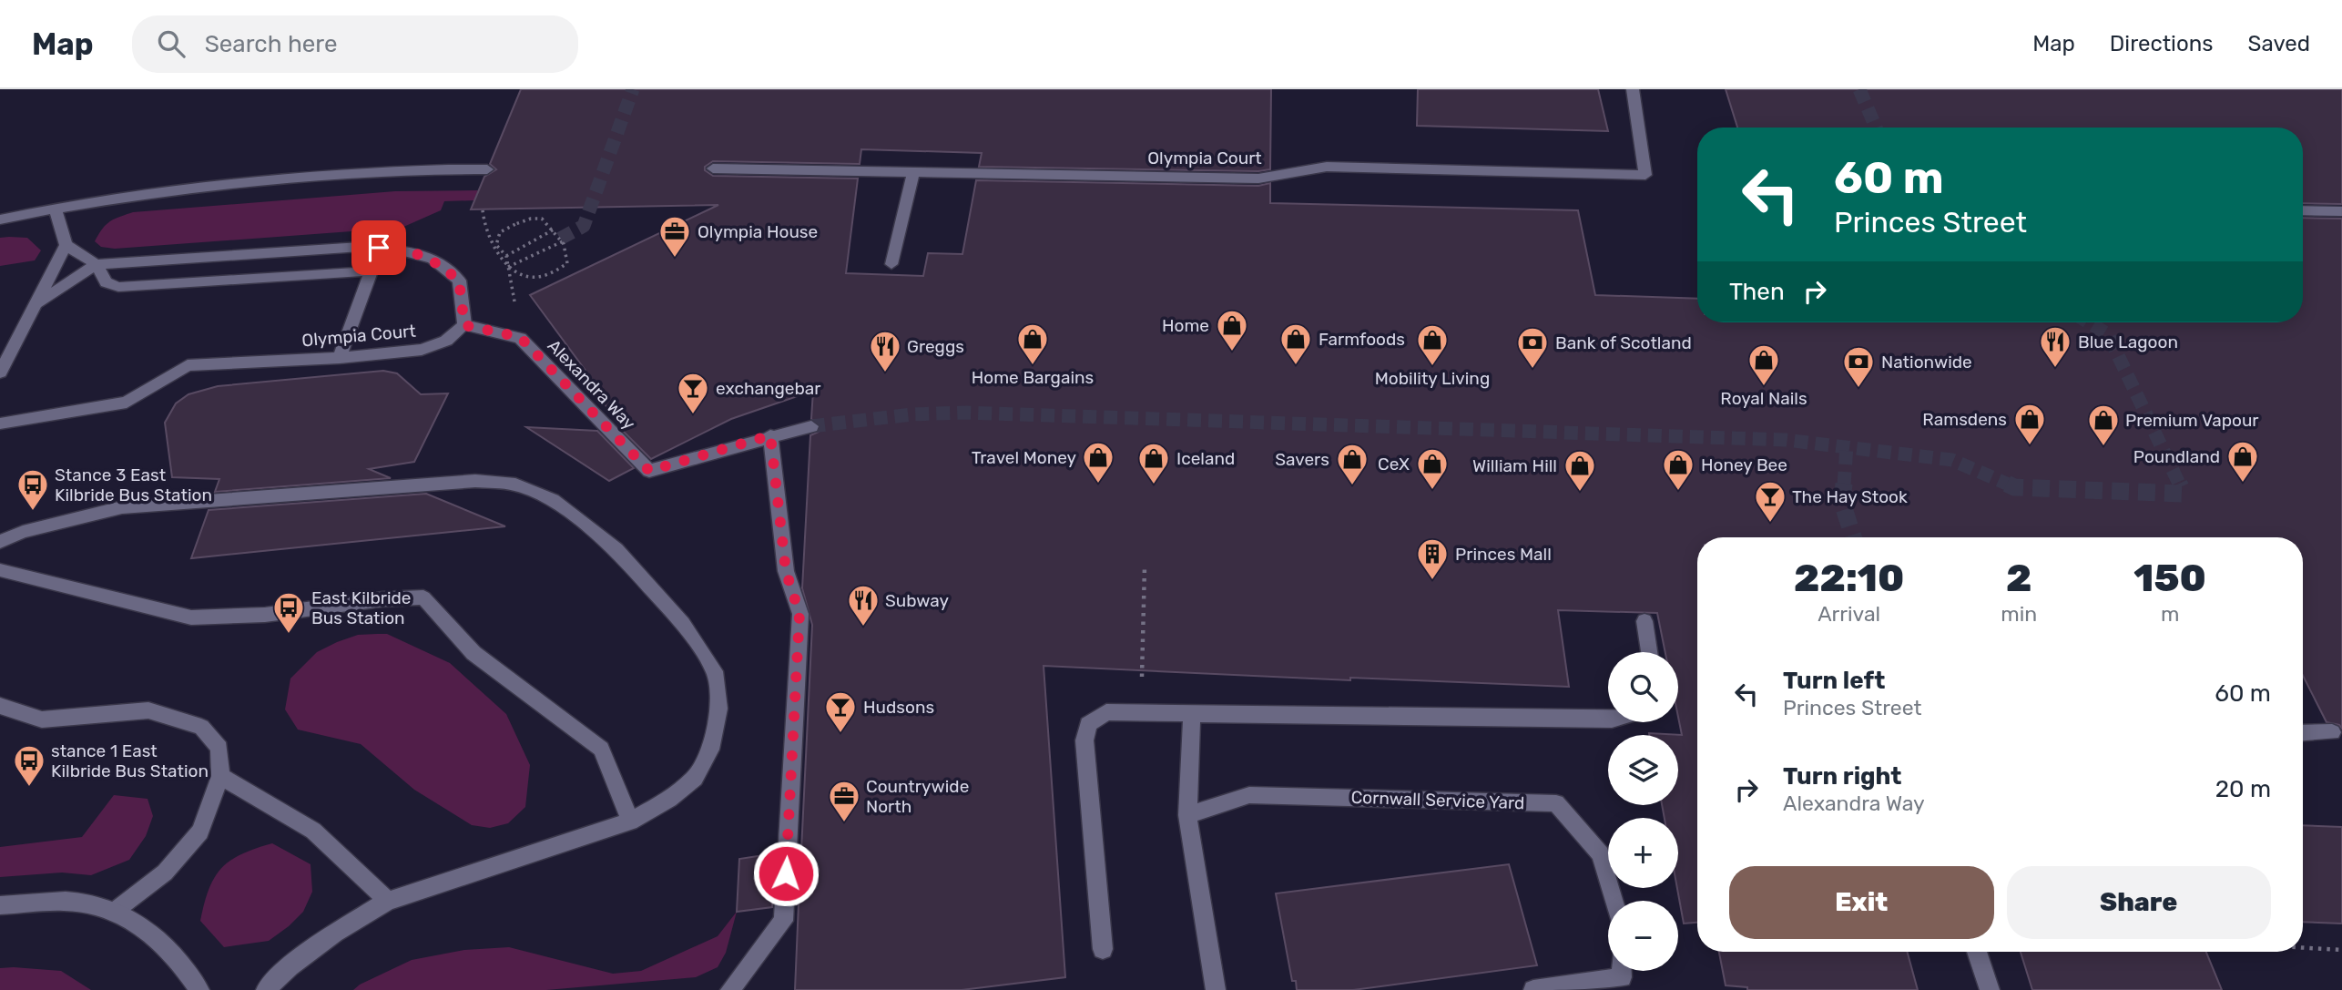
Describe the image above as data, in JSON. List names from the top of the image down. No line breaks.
{"streets":{"street":["Olympia Court","Alexandra Way","Cornwall Service Yard"]},"places":{"office":["Olympia House","Countrywide North"],"shop":["Home","Home Bargains","Farmfoods","Mobility Living","Royal Nails","Ramsdens","Premium Vapour","Poundland","Travel Money","Iceland","Savers","CeX","Honey Bee","William Hill"],"restaurant":["Blue Lagoon","Greggs","Subway"],"bank":["Bank of Scotland","Nationwide"],"bar":["exchangebar","The Hay Stook","Hudsons"],"bus stop":["Stance 3 East Kilbride Bus Station","East Kilbride Bus Station","stance 1 East Kilbride Bus Station"],"building":["Princes Mall"]},"page":{"header":"Map","search":"Search here","nav":["Map","Directions","Saved"],"turn":["60 m","Princes Street"],"then":"Then","eta":["22:10","Arrival","2","min","150","m"],"list":[{"name":"Turn left","note":"Princes Street","value":"60 m"},{"name":"Turn right","note":"Alexandra Way","value":"20 m"}],"map_buttons":["+","−"],"buttons":["Exit","Share"]}}
